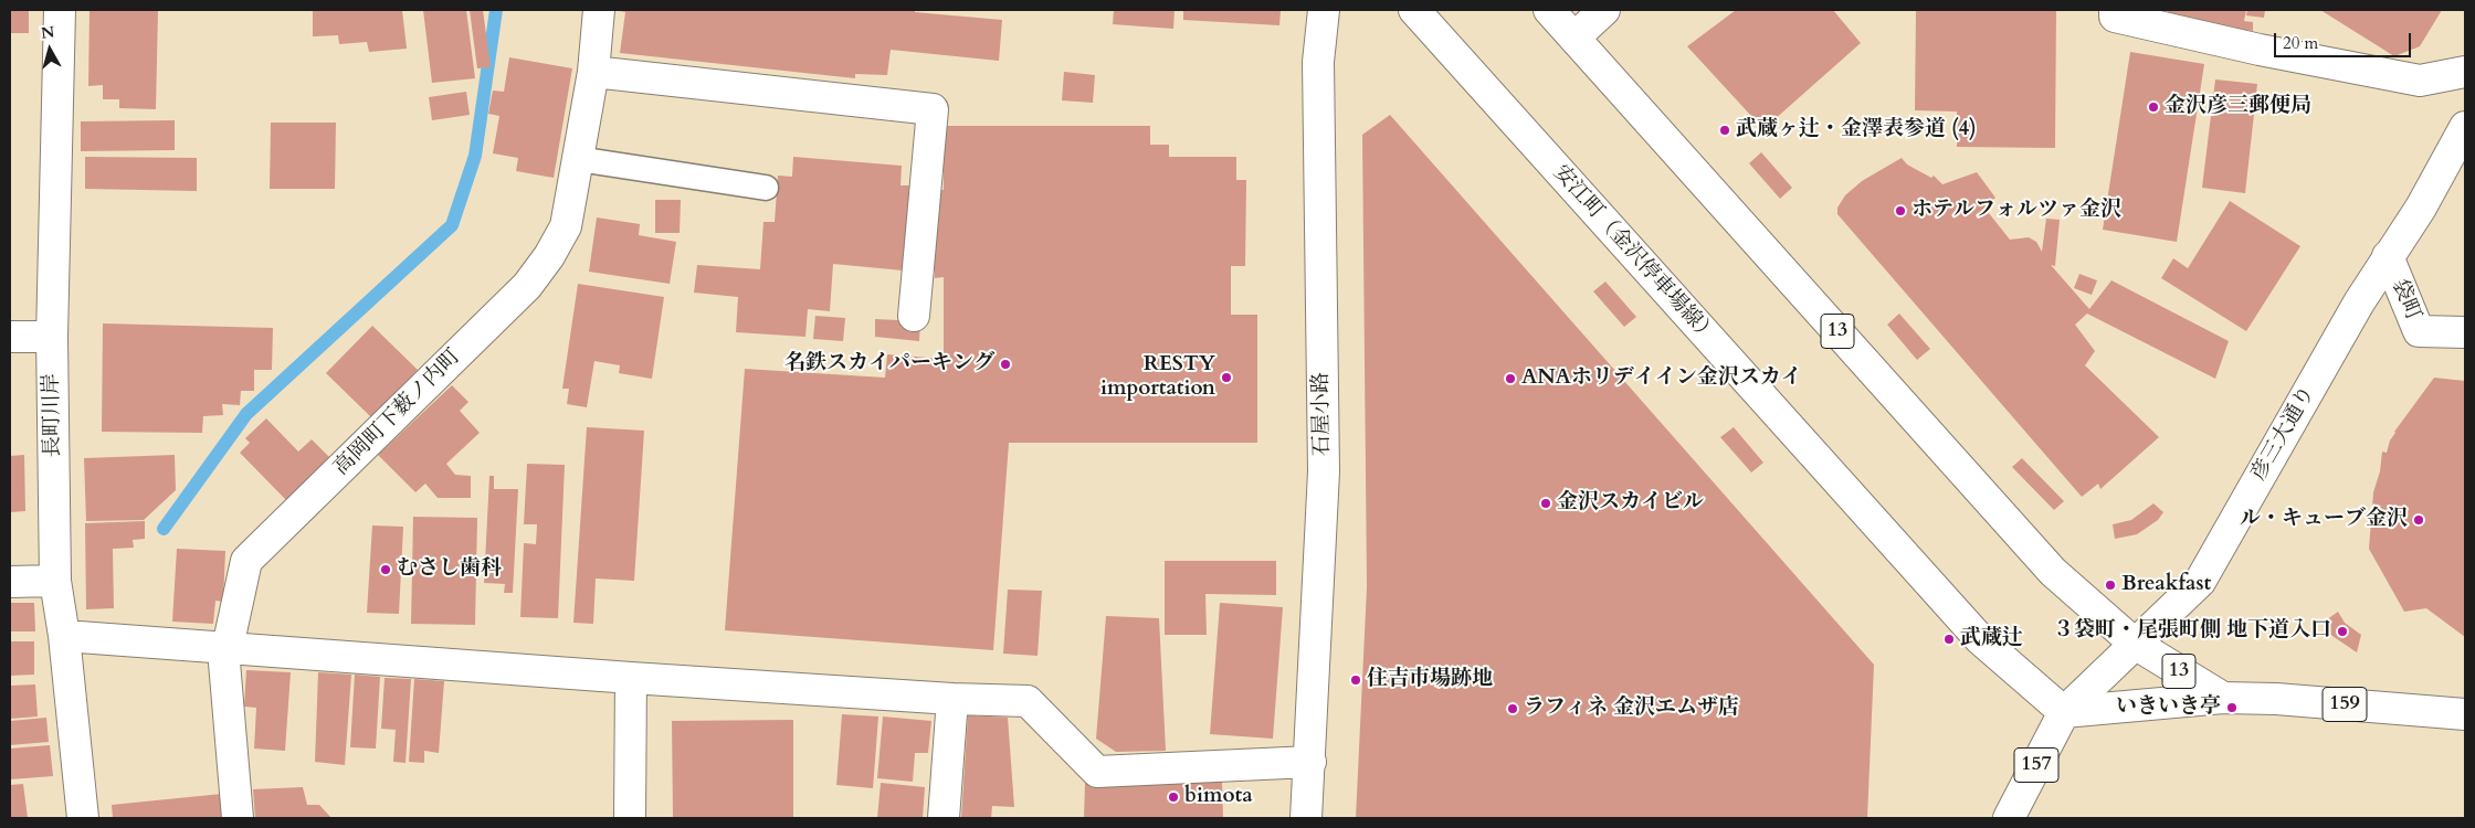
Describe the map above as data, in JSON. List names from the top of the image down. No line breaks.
{"streets":{"main road":["安江町（金沢停車場線）","袋町","13","高岡町下薮ノ内町","石屋小路","長町川岸","彦三大通り","159","157"]},"crossings":[["安江町（金沢停車場線）","彦三大通り"],["安江町（金沢停車場線）","159"],["安江町（金沢停車場線）","157"],["袋町","彦三大通り"],["13","彦三大通り"],["13","159"],["彦三大通り","159"],["彦三大通り","157"],["159","157"]],"places":["金沢彦三郵便局","武蔵ヶ辻・金澤表参道 (4)","ホテルフォルツァ金沢","名鉄スカイパーキング","RESTY importation","ANAホリデイイン金沢スカイ","金沢スカイビル","ル・キューブ金沢","むさし歯科","Breakfast","３袋町・尾張町側 地下道入口","武蔵辻","住吉市場跡地","いきいき亭","ラフィネ 金沢エムザ店","bimota"],"scale_bar":"20 m","north":"top"}
